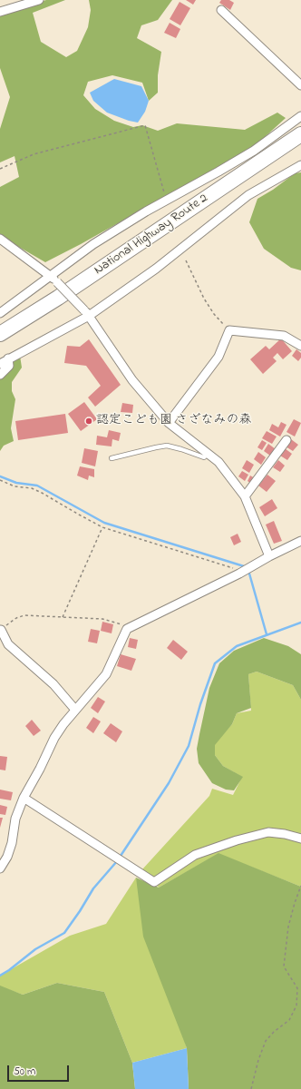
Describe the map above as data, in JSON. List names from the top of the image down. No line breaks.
{"streets":{"highway":["National Highway Route 2"]},"places":["認定こども園 さざなみの森"],"scale_bar":"50 m"}
